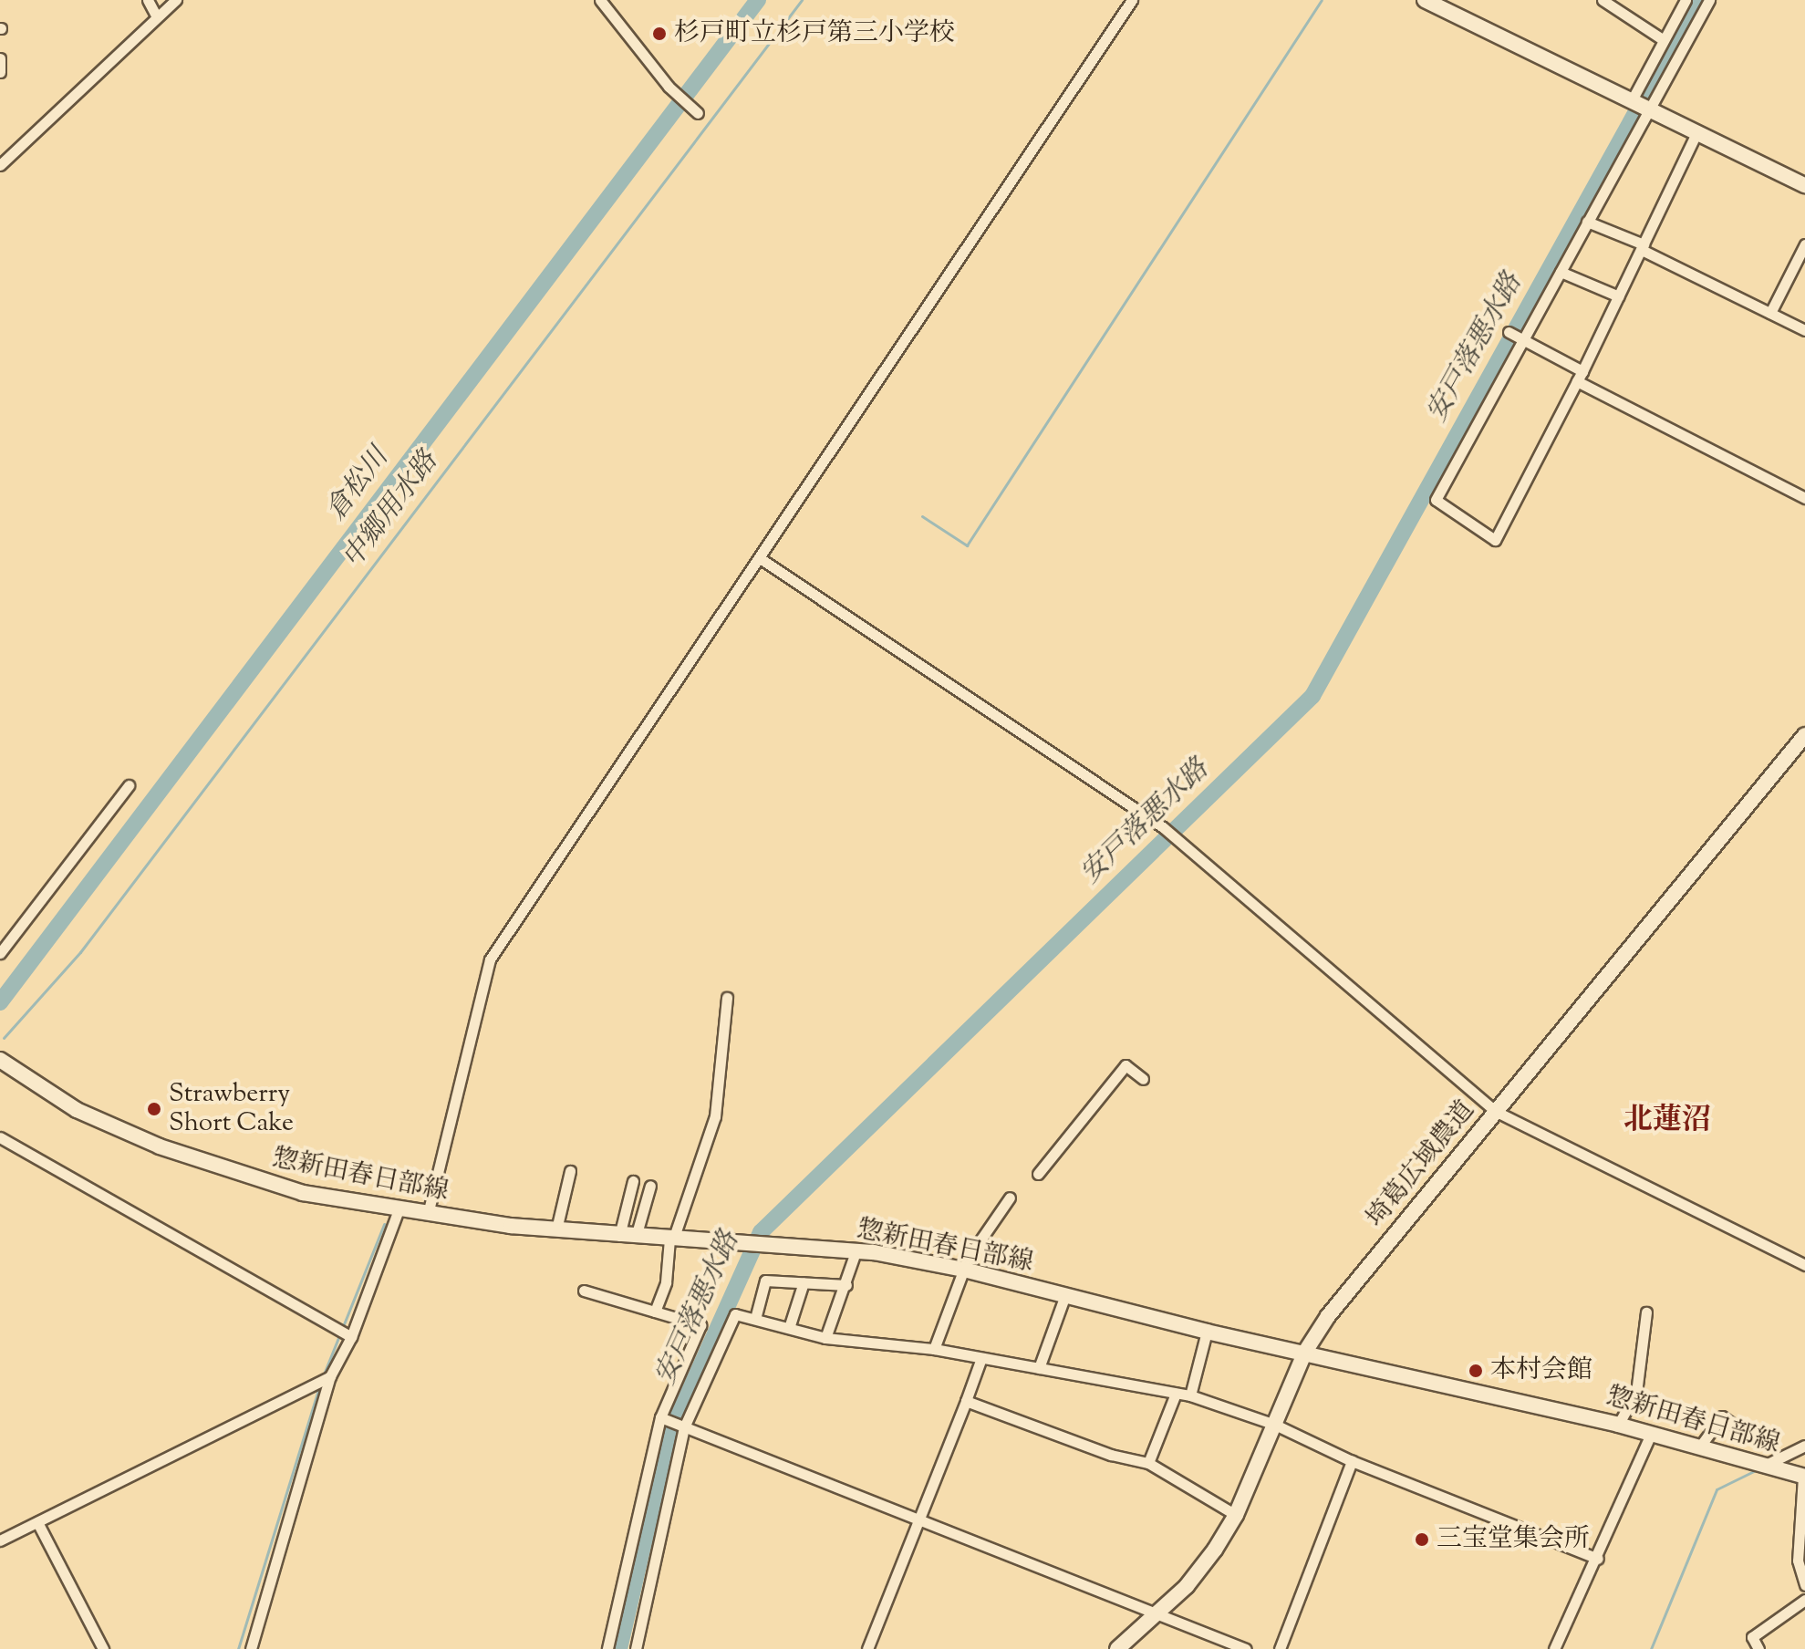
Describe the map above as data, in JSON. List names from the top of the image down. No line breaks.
{"streets":{"main road":["埼葛広域農道","惣新田春日部線"]},"crossings":[["埼葛広域農道","惣新田春日部線"]],"districts":["北蓮沼"],"water":["安戸落悪水路","倉松川","中郷用水路"],"places":["杉戸町立杉戸第三小学校","Strawberry Short Cake","本村会館","三宝堂集会所"]}
